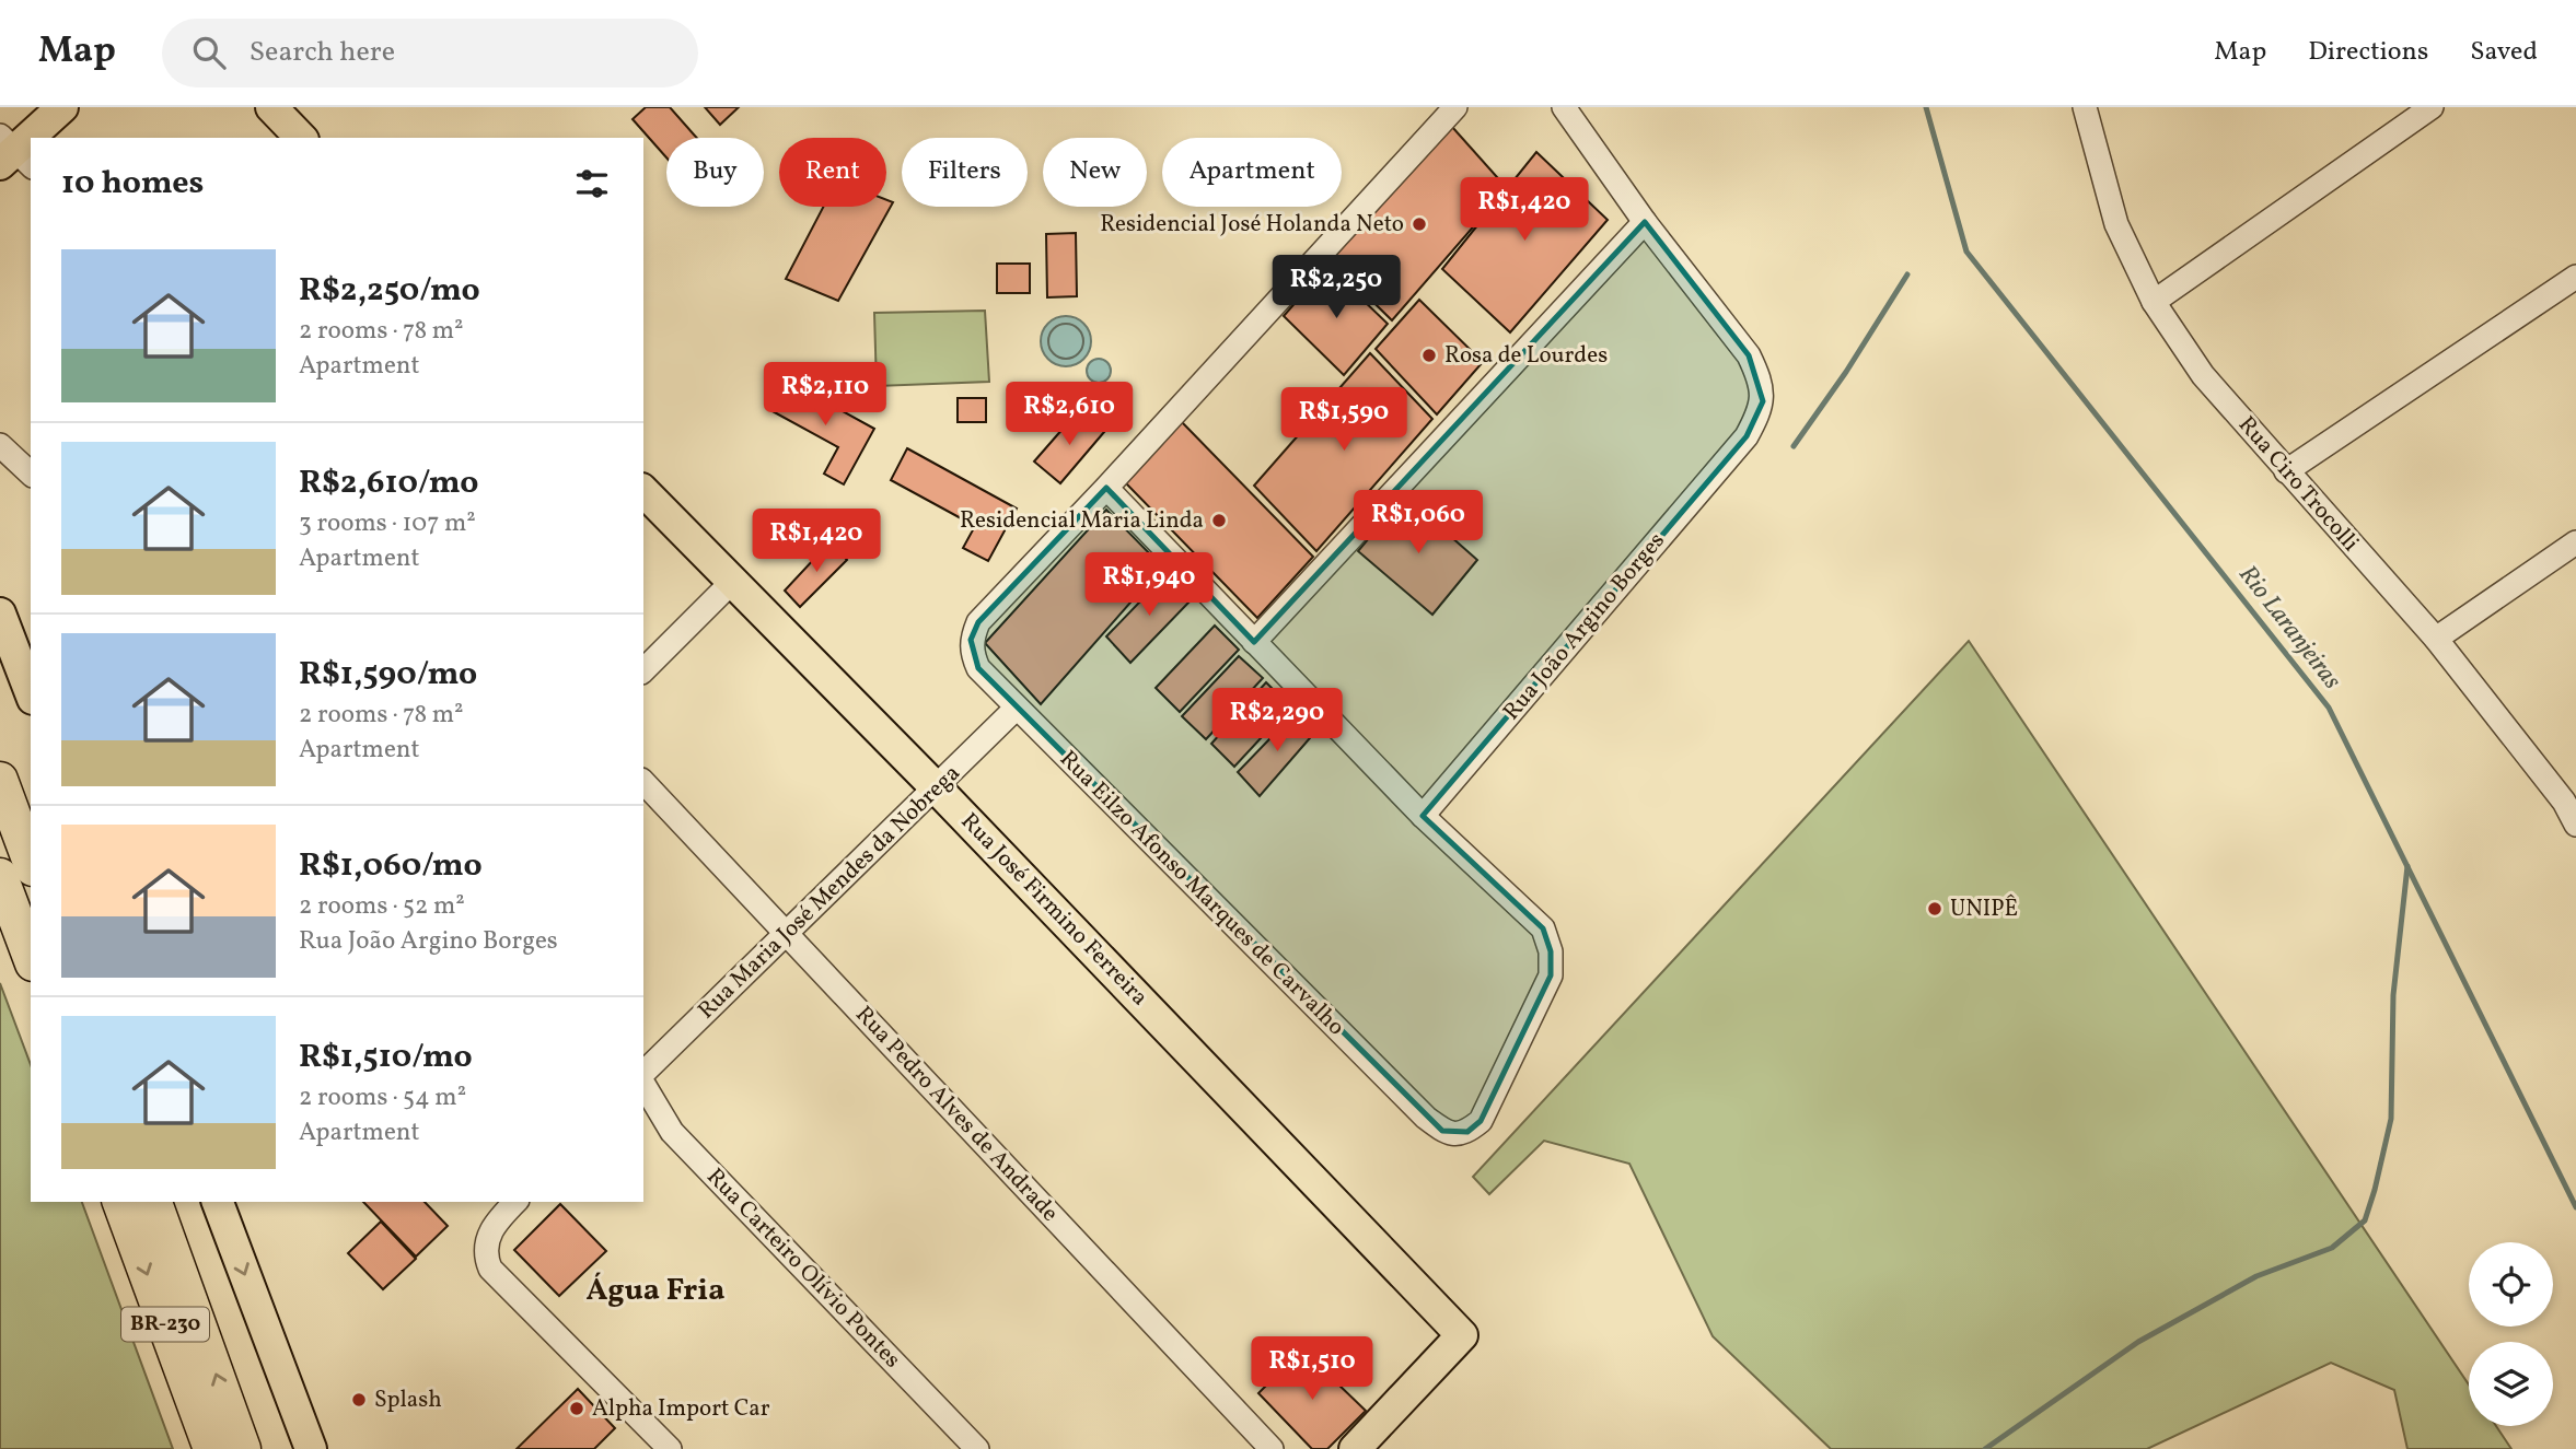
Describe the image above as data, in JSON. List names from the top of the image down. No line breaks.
{"streets":{"highway":["BR-230"],"main road":["Rua José Firmino Ferreira"],"street":["Rua Ciro Trocolli","Rua João Argino Borges","Rua Maria José Mendes da Nobrega","Rua Eilzo Afonso Marques de Carvalho","Rua Pedro Alves de Andrade","Rua Carteiro Olívio Pontes"]},"crossings":[["Rua João Argino Borges","Rua Eilzo Afonso Marques de Carvalho"],["Rua Maria José Mendes da Nobrega","Rua Eilzo Afonso Marques de Carvalho"],["Rua Maria José Mendes da Nobrega","Rua José Firmino Ferreira"],["Rua Maria José Mendes da Nobrega","Rua Pedro Alves de Andrade"]],"districts":["Água Fria"],"water":["Rio Laranjeiras"],"places":["Residencial José Holanda Neto","Rosa de Lourdes","Residencial Maria Linda","UNIPÊ","Splash","Alpha Import Car"],"page":{"header":"Map","search":"Search here","nav":["Map","Directions","Saved"],"chip":["Buy","Rent","Filters","New","Apartment"],"heading":"10 homes","price":["R$1,420","R$2,250","R$2,110","R$2,610","R$1,590","R$1,060","R$1,420","R$1,940","R$2,290","R$1,510"],"list":[{"name":"R$2,250/mo","note":"2 rooms · 78 m² · Apartment"},{"name":"R$2,610/mo","note":"3 rooms · 107 m² · Apartment"},{"name":"R$1,590/mo","note":"2 rooms · 78 m² · Apartment"},{"name":"R$1,060/mo","note":"2 rooms · 52 m² · Rua João Argino Borges"},{"name":"R$1,510/mo","note":"2 rooms · 54 m² · Apartment"}]}}
